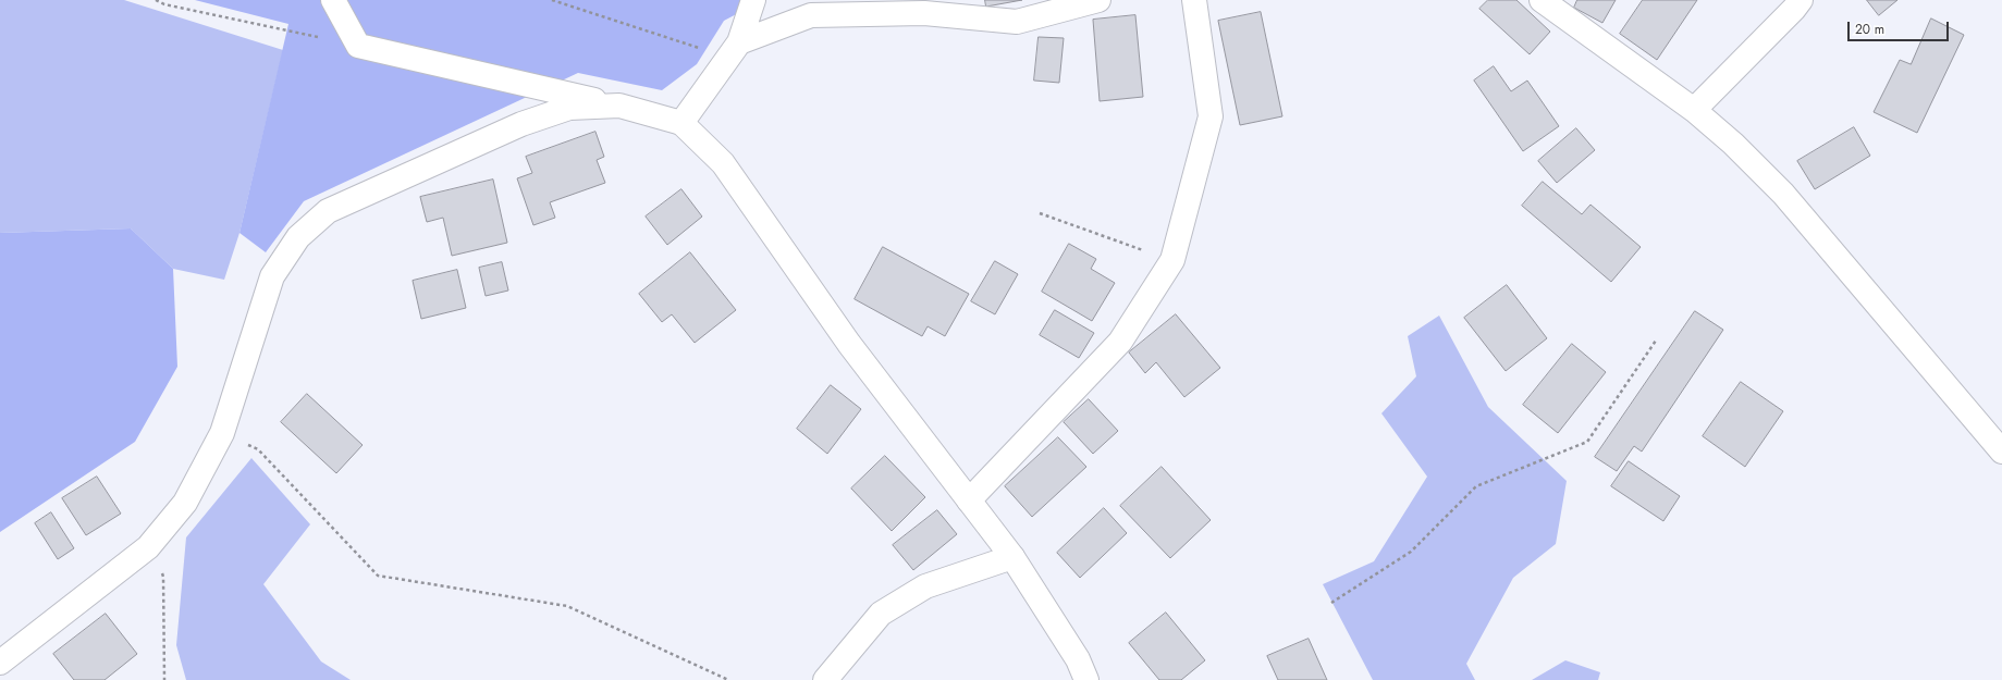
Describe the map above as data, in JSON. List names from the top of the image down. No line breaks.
{"scale_bar":"20 m"}
